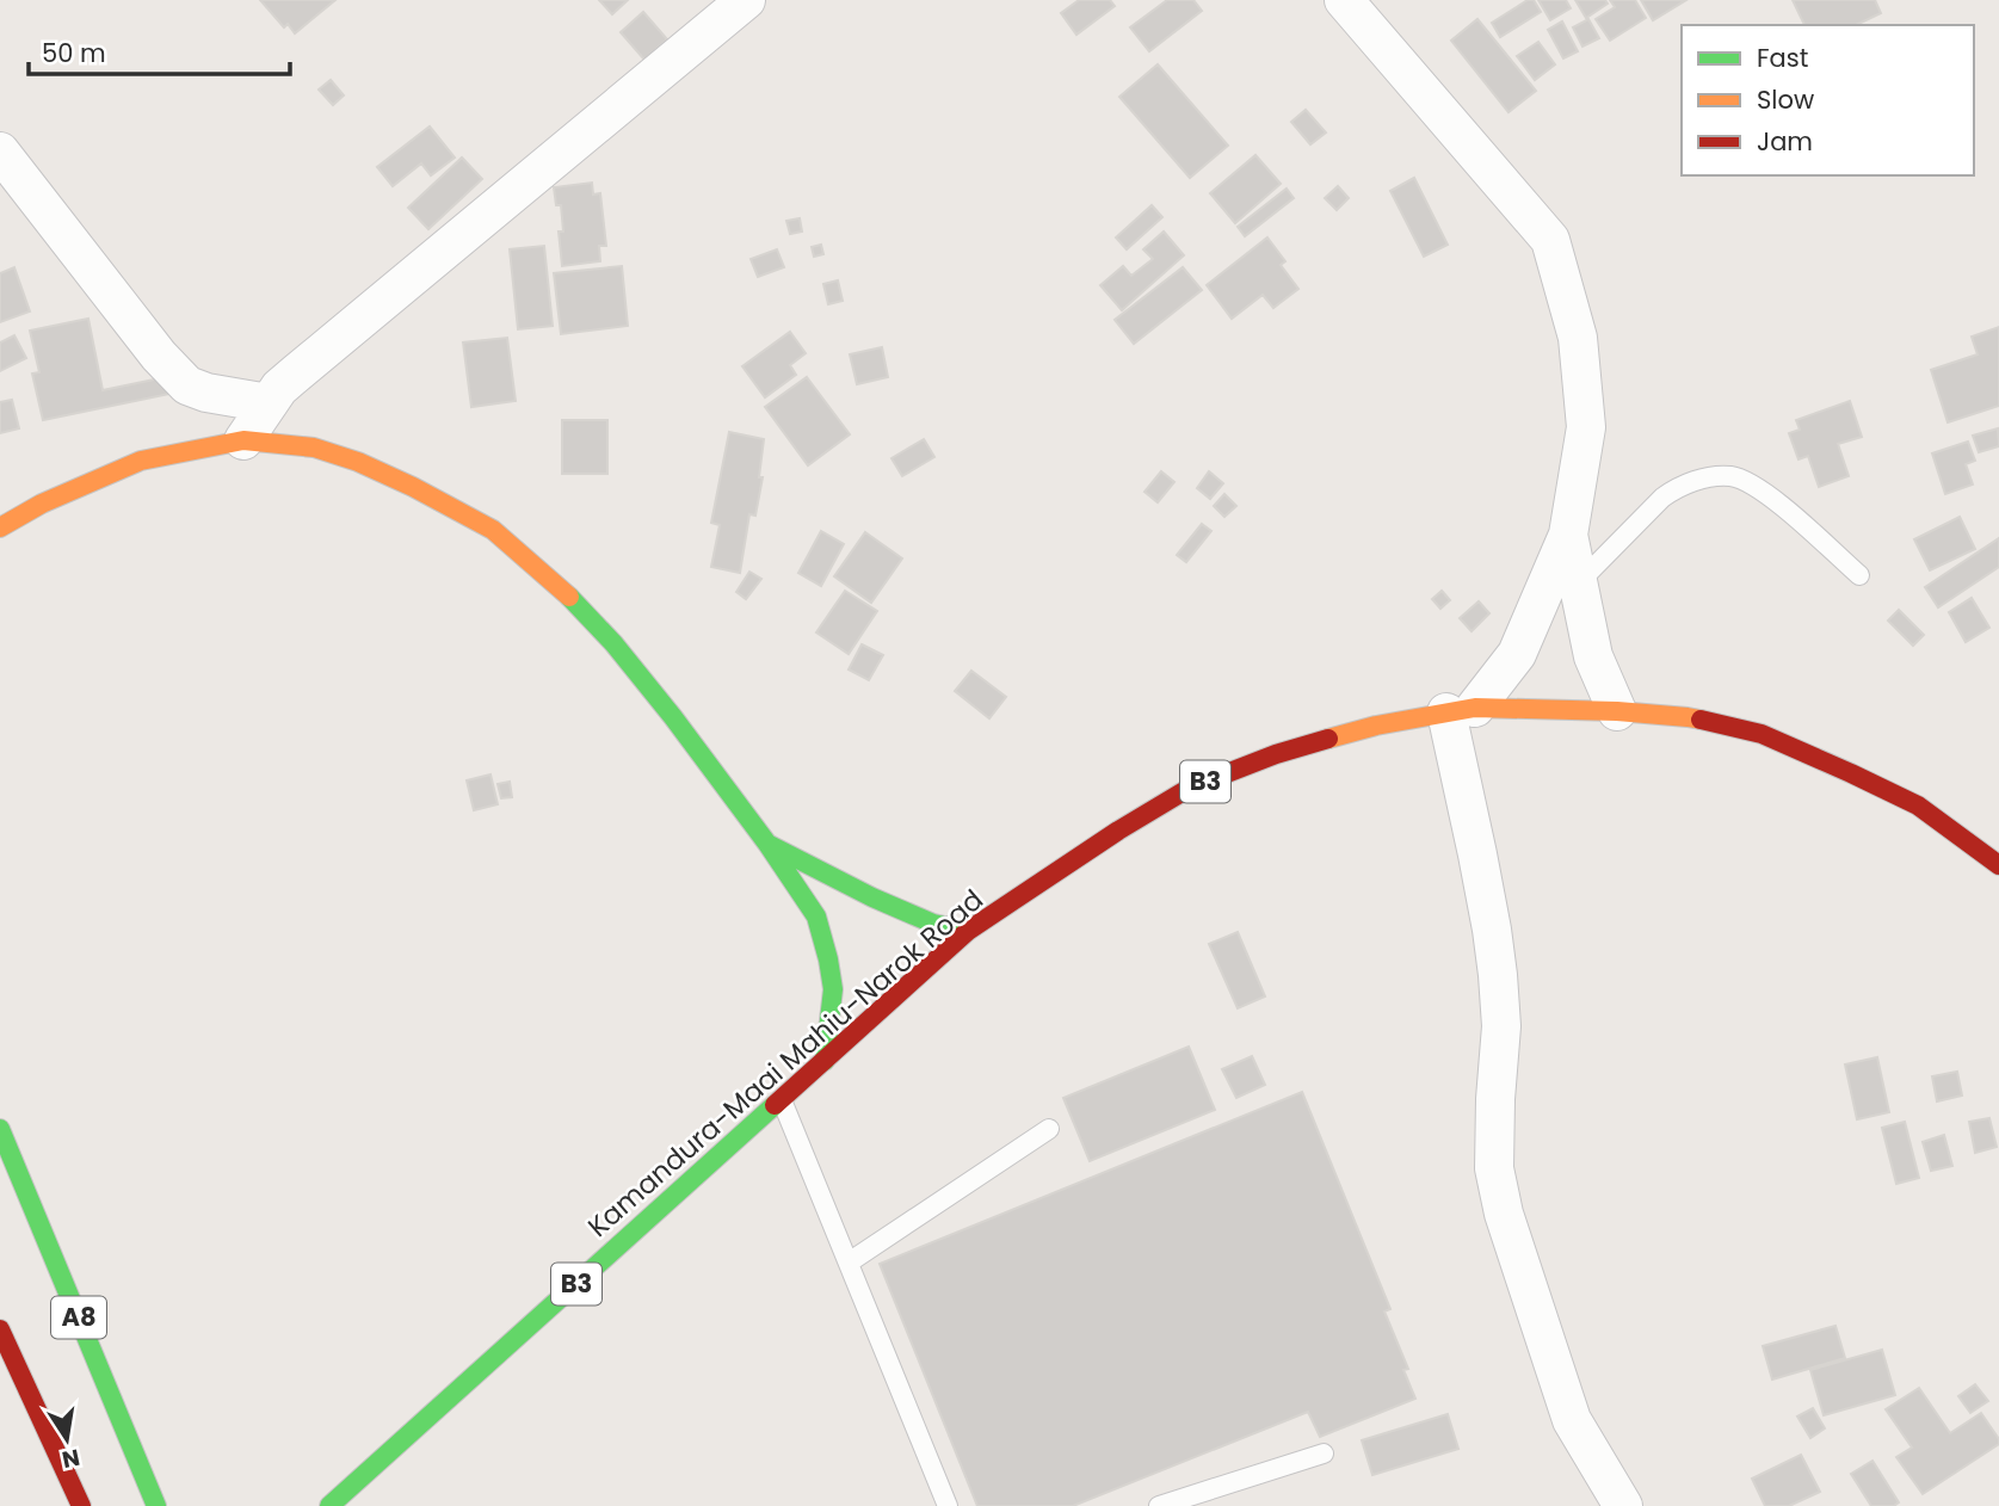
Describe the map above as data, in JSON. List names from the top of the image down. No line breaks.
{"streets":{"highway":["B3","Kamandura-Maai Mahiu-Narok Road","A8"]},"legend":["Fast","Slow","Jam"],"scale_bar":"50 m","north":"bottom"}
